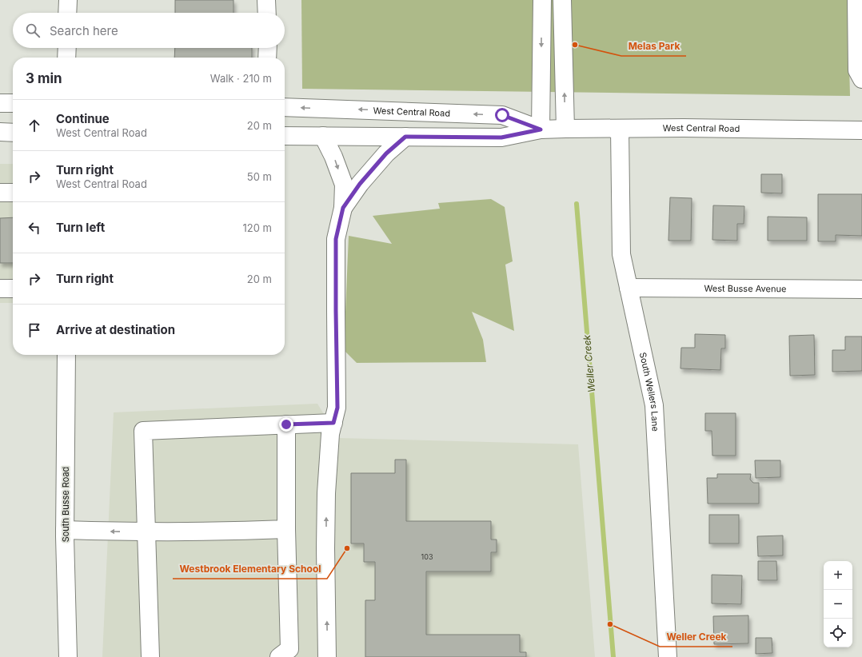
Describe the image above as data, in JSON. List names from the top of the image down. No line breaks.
{"streets":{"main road":["West Central Road","West Busse Avenue","South Wellers Lane","South Busse Road"]},"crossings":[["West Central Road","South Wellers Lane"],["West Busse Avenue","South Wellers Lane"]],"water":["Weller Creek"],"places":["Melas Park","Westbrook Elementary School","Weller Creek"],"house_numbers":["103"],"page":{"search":"Search here","heading":["3 min","Walk · 210 m"],"list":[["Continue","West Central Road","20 m"],["Turn right","West Central Road","50 m"],["Turn left","120 m"],["Turn right","20 m"],"Arrive at destination"],"map_buttons":["+","−"]}}
